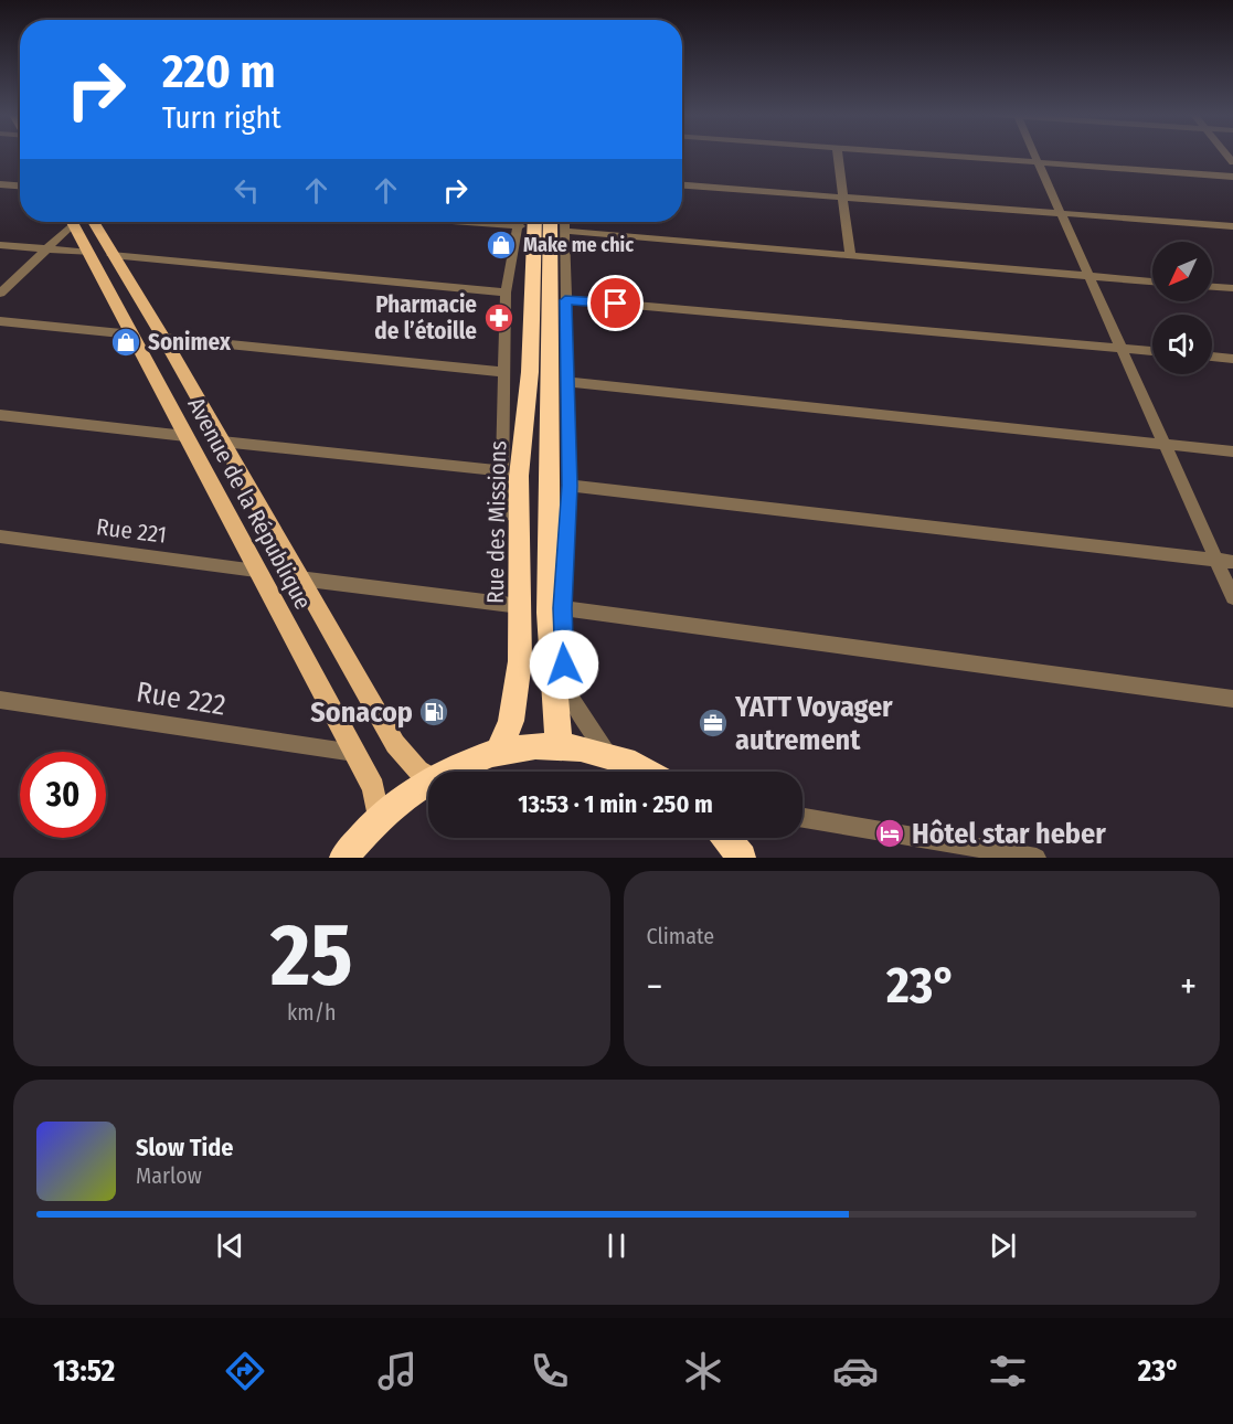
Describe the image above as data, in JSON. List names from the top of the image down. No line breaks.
{"streets":{"highway":["Rue des Missions"],"main road":["Avenue de la République"],"street":["Rue 221","Rue 222"]},"crossings":[["Avenue de la République","Rue 221"],["Avenue de la République","Rue 222"]],"places":{"shop":["Make me chic","Sonimex"],"pharmacy":["Pharmacie de l’étoille"],"fuel station":["Sonacop"],"office":["YATT Voyager autrement"],"hotel":["Hôtel star heber"]},"north":"bottom left","page":{"turn":["220 m","Turn right"],"limit":"30","trip":"13:53 · 1 min · 250 m","tile":[["25","km/h"],"Climate"],"heat":["−","23°","+"],"song":["Slow Tide","Marlow"],"tabs":["13:52","23°"]}}
